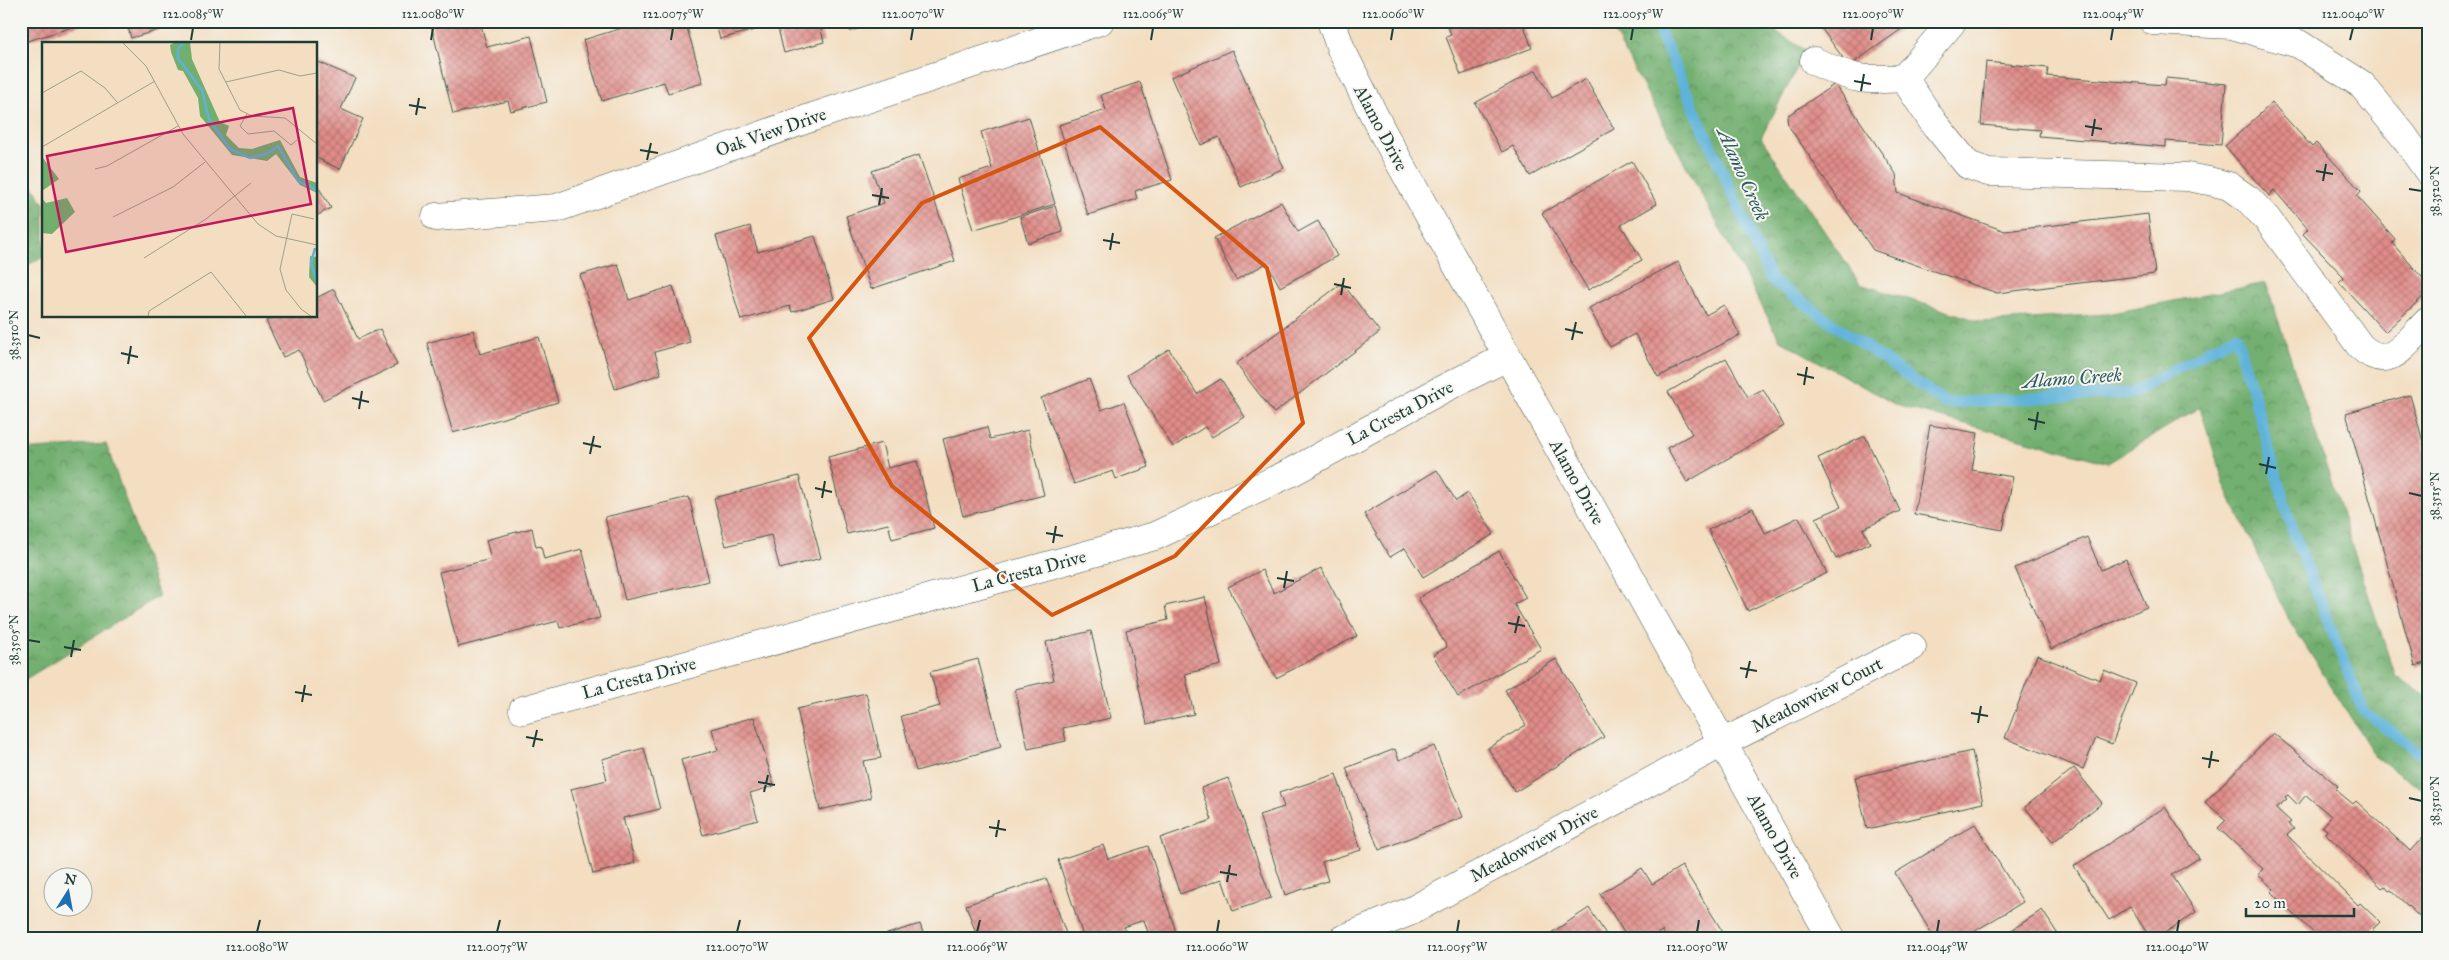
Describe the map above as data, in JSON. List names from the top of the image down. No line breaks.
{"streets":{"street":["Alamo Drive","Oak View Drive","La Cresta Drive","Meadowview Court","Meadowview Drive"]},"crossings":[["Alamo Drive","La Cresta Drive"],["Alamo Drive","Meadowview Court"],["Alamo Drive","Meadowview Drive"],["Meadowview Court","Meadowview Drive"]],"water":["Alamo Creek"],"scale_bar":"20 m","north":"top","coordinates":["122.0085°W","122.0080°W","122.0075°W","122.0070°W","122.0065°W","122.0060°W","122.0055°W","122.0050°W","122.0045°W","122.0040°W","38.3520°N","38.3510°N","38.3515°N","38.3505°N"]}
